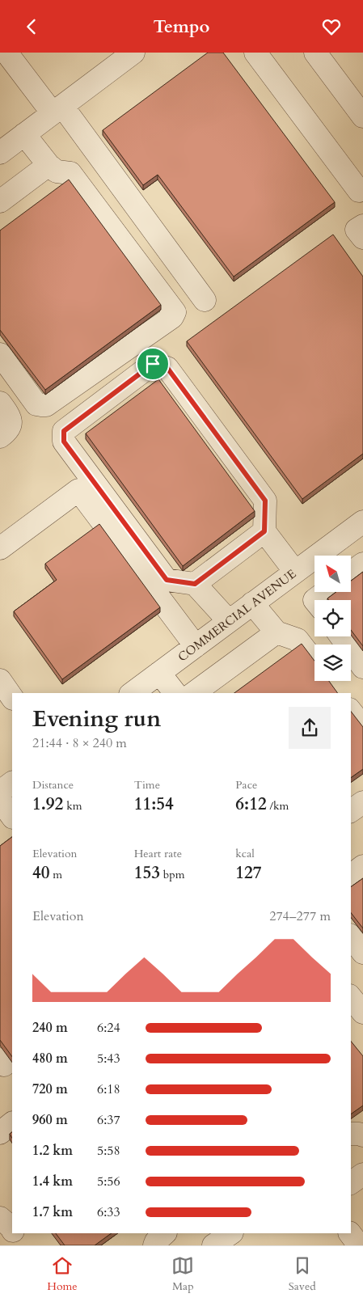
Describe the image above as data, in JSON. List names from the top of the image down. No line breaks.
{"streets":{"street":["COMMERCIAL AVENUE"]},"north":"top left","page":{"header":"Tempo","heading":["Evening run","21:44 · 8 × 240 m"],"stats":[["Distance","1.92 km"],["Time","11:54"],["Pace","6:12 /km"],["Elevation","40 m"],["Heart rate","153 bpm"],["kcal","127"]],"chart":["Elevation","274–277 m"],"list":[{"name":"240 m","note":"6:24"},{"name":"480 m","note":"5:43"},{"name":"720 m","note":"6:18"},{"name":"960 m","note":"6:37"},{"name":"1.2 km","note":"5:58"},{"name":"1.4 km","note":"5:56"},{"name":"1.7 km","note":"6:33"}],"tabs":["Home","Map","Saved"]}}
